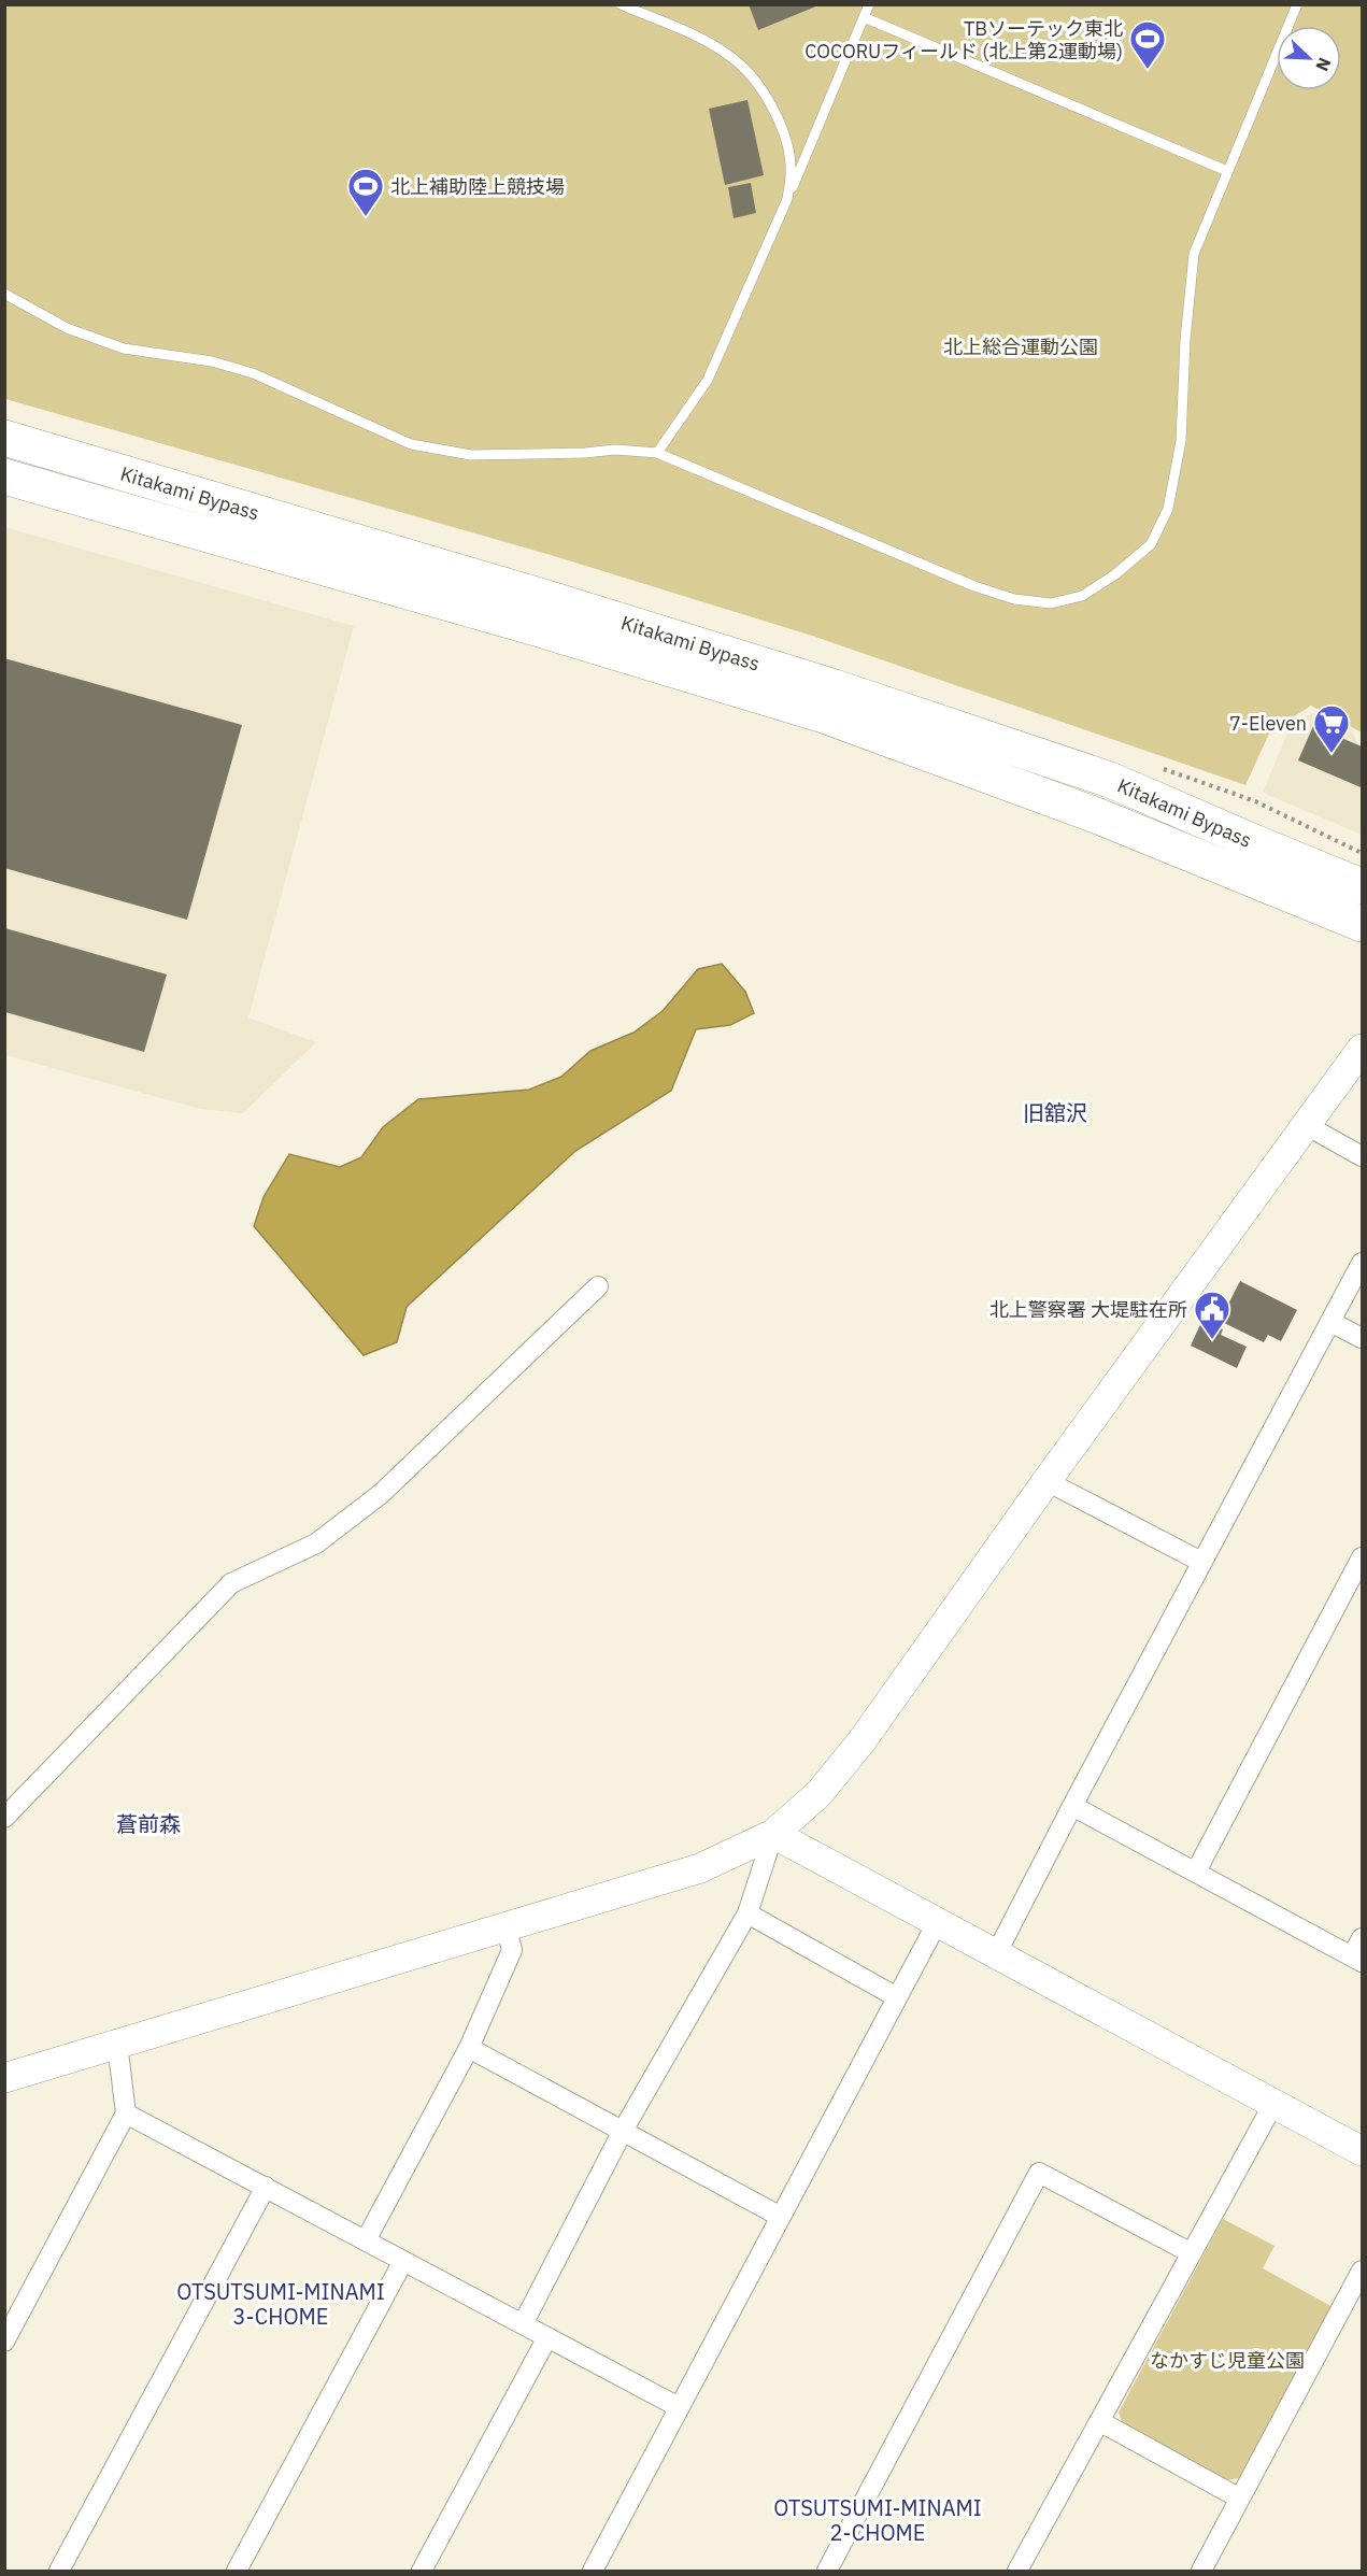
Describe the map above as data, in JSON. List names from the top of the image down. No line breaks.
{"streets":{"highway":["Kitakami Bypass"]},"districts":["旧舘沢","蒼前森","OTSUTSUMI-MINAMI 3-CHOME","OTSUTSUMI-MINAMI 2-CHOME"],"parks":["北上総合運動公園","なかすじ児童公園"],"places":{"sports":["TBソーテック東北 COCORUフィールド (北上第2運動場)","北上補助陸上競技場"],"supermarket":["7-Eleven"],"public building":["北上警察署 大堤駐在所"]},"north":"bottom right"}
